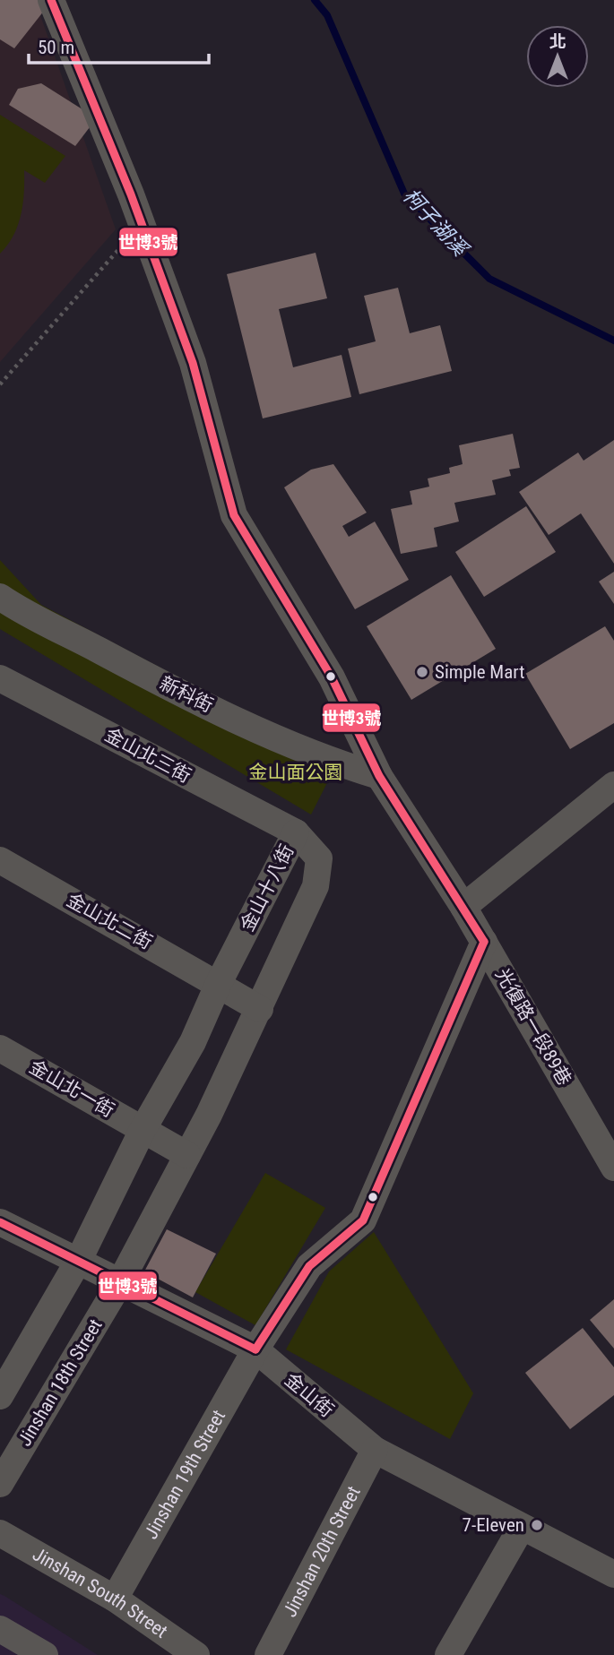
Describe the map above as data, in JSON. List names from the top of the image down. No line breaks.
{"streets":{"street":["新科街","金山北三街","金山十八街","金山北二街","光復路一段89巷","金山北一街","Jinshan 18th Street","金山街","Jinshan 19th Street","Jinshan 20th Street","Jinshan South Street"]},"crossings":[["新科街","光復路一段89巷"],["金山北三街","金山十八街"],["金山十八街","金山北二街"],["金山十八街","金山北一街"],["金山十八街","Jinshan 18th Street"],["金山十八街","金山街"],["光復路一段89巷","Jinshan 19th Street"],["Jinshan 18th Street","金山街"],["金山街","Jinshan 19th Street"],["金山街","Jinshan 20th Street"],["Jinshan 19th Street","Jinshan South Street"]],"water":["柯子湖溪"],"parks":["金山面公園"],"places":["Simple Mart","7-Eleven"],"lines":["transit line 世博3號"],"scale_bar":"50 m","north":"top"}
